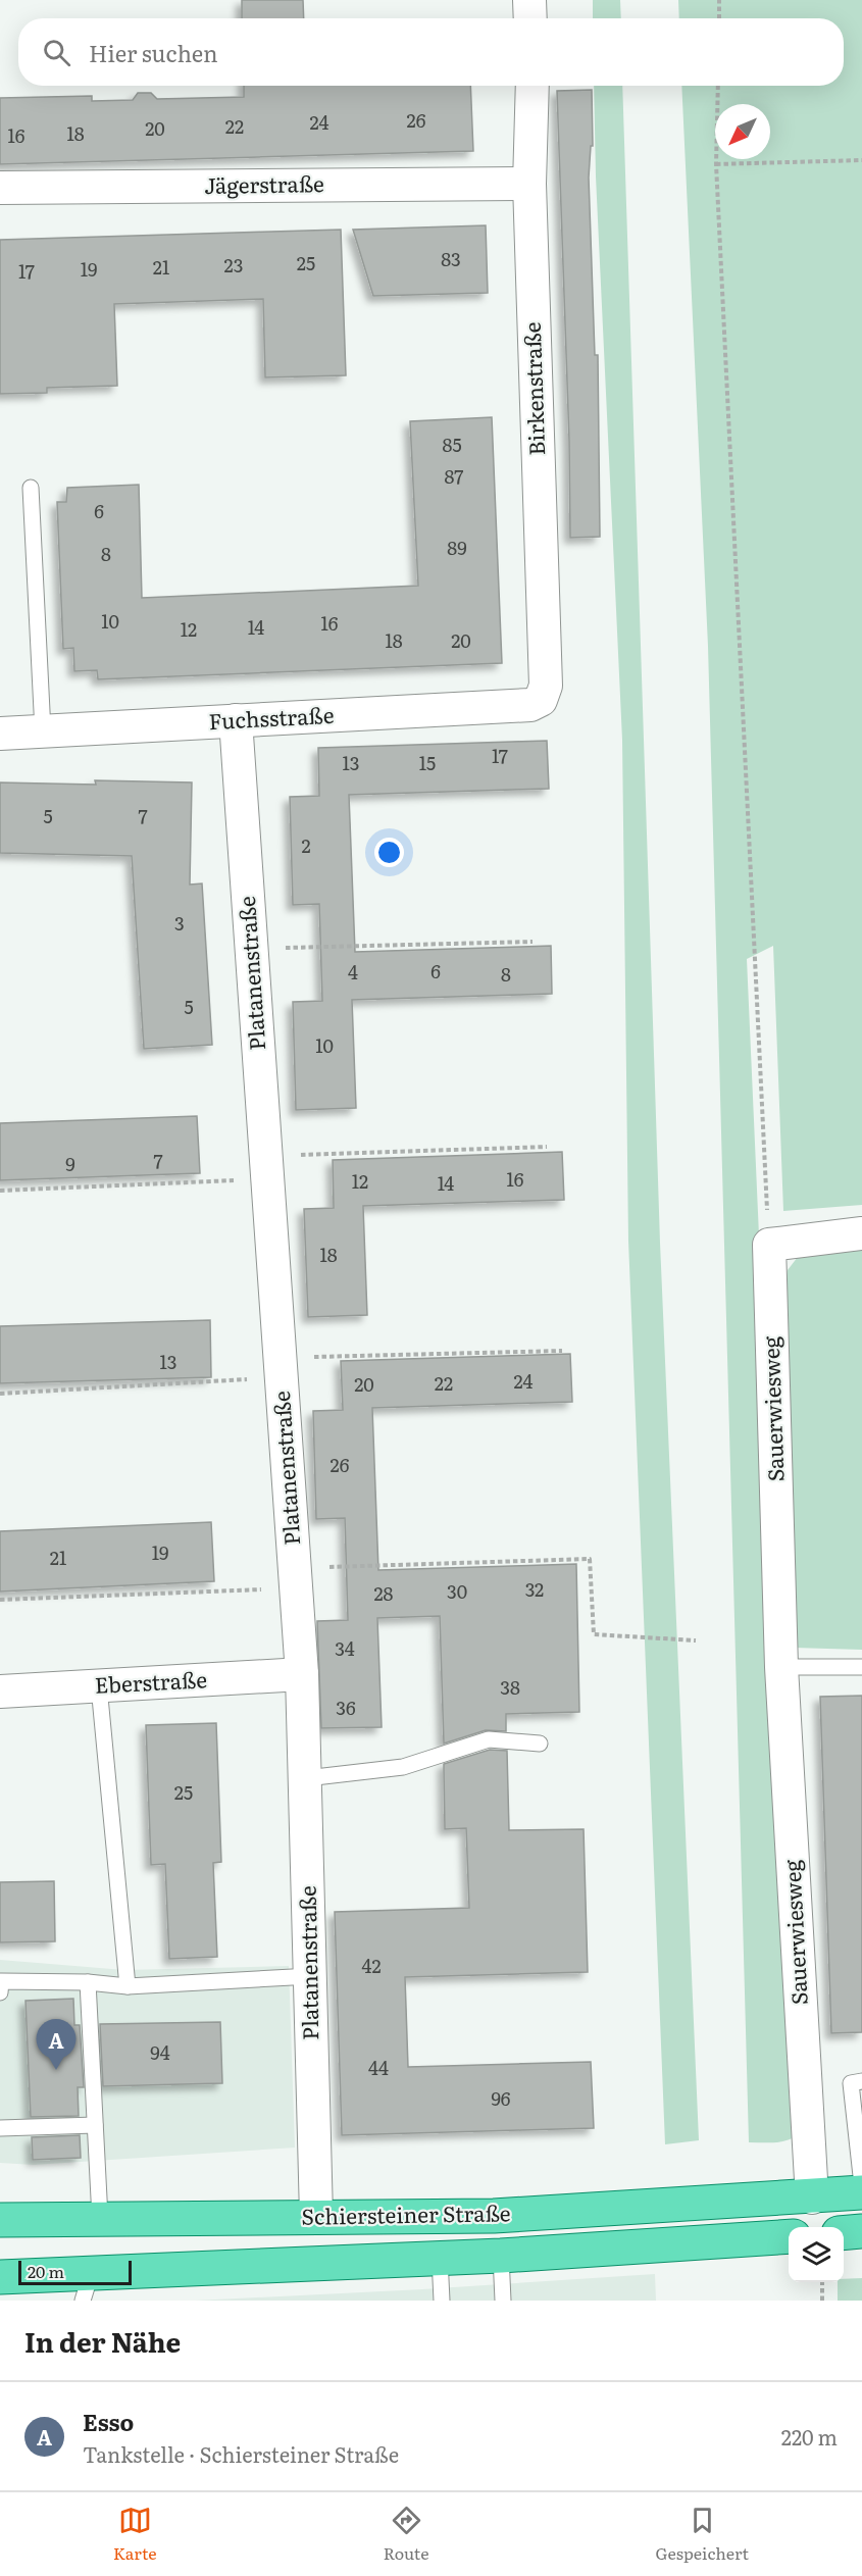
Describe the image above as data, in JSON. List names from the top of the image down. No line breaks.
{"streets":{"main road":["Schiersteiner Straße"],"street":["Jägerstraße","Birkenstraße","Fuchsstraße","Platanenstraße","Sauerwiesweg","Eberstraße"]},"crossings":[["Jägerstraße","Birkenstraße"],["Birkenstraße","Fuchsstraße"],["Fuchsstraße","Platanenstraße"],["Platanenstraße","Eberstraße"],["Platanenstraße","Schiersteiner Straße"],["Sauerwiesweg","Schiersteiner Straße"]],"house_numbers":["26","24","22","20","18","16","83","25","23","21","19","17","85","87","6","89","8","10","16","14","12","18","20","17","13","15","5","7","2","3","6","4","8","5","10","7","9","16","12","14","18","13","24","22","20","26","19","21","32","30","28","34","38","36","25","42","94","44","96"],"scale_bar":"20 m","north":"bottom left","page":{"search":"Hier suchen","pins":"A","scale":"20 m","heading":"In der Nähe","list":[{"mark":"A","name":"Esso","note":"Tankstelle · Schiersteiner Straße","value":"220 m"}],"nav":["Karte","Route","Gespeichert"]}}
